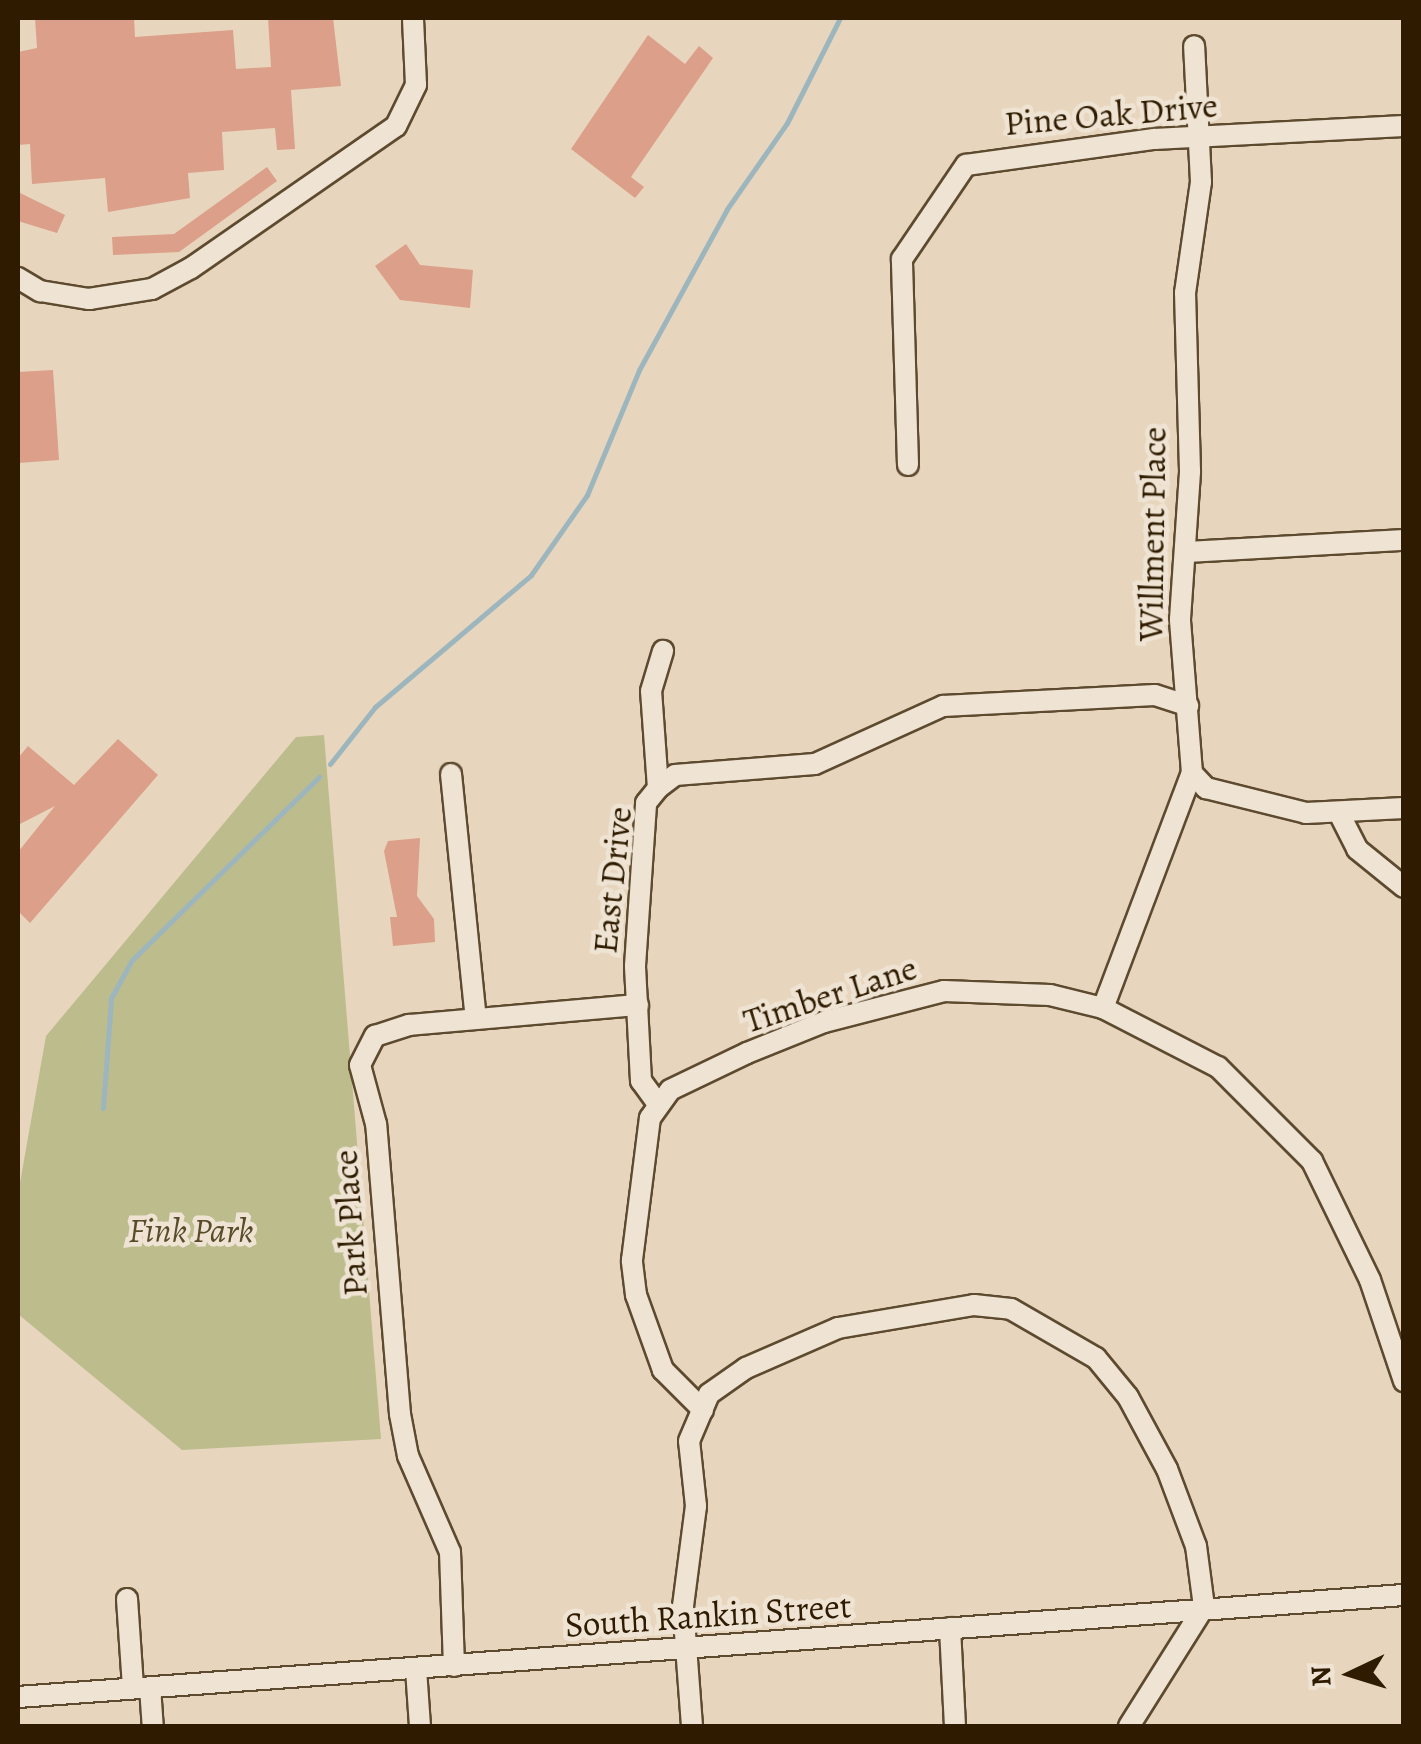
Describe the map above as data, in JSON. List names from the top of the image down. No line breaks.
{"streets":{"street":["Pine Oak Drive","Willment Place","East Drive","Timber Lane","Park Place","South Rankin Street"]},"crossings":[["Pine Oak Drive","Willment Place"],["Willment Place","East Drive"],["Willment Place","Timber Lane"],["East Drive","Timber Lane"],["East Drive","Park Place"],["Park Place","South Rankin Street"]],"parks":["Fink Park"],"north":"left"}
